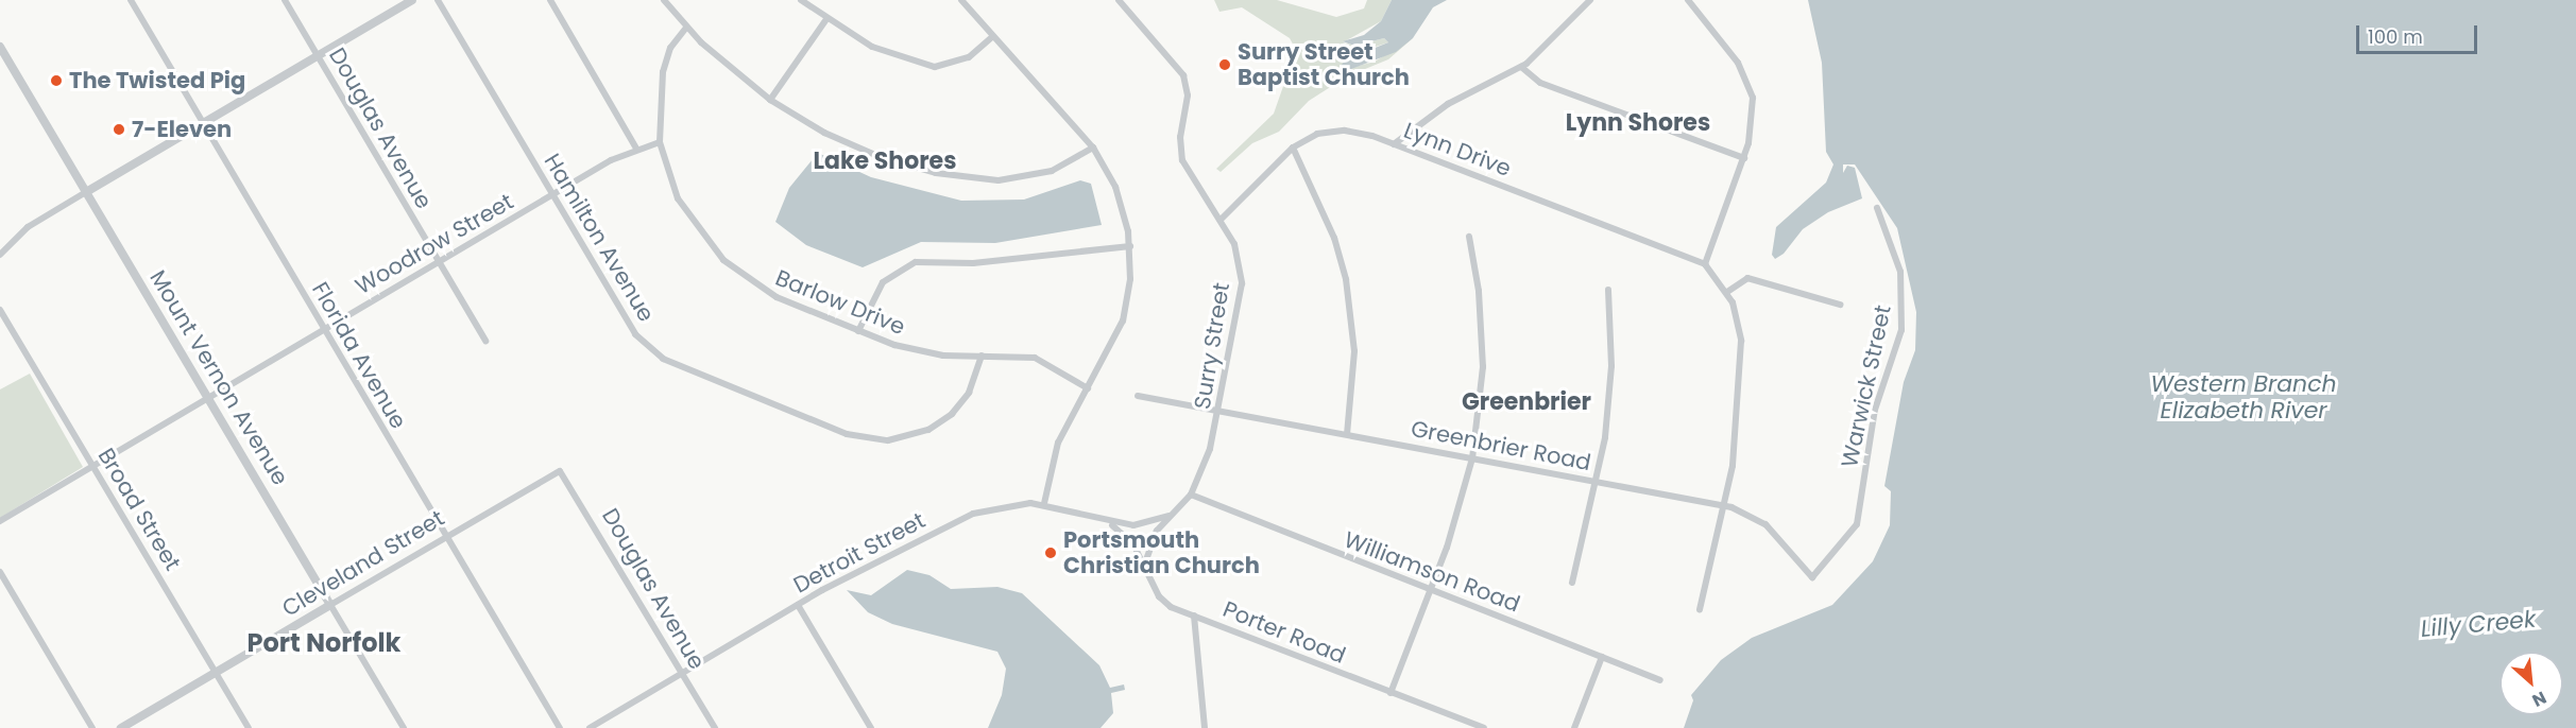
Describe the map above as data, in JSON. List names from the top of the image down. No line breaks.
{"streets":{"street":["Douglas Avenue","Lynn Drive","Hamilton Avenue","Woodrow Street","Barlow Drive","Surry Street","Florida Avenue","Mount Vernon Avenue","Warwick Street","Greenbrier Road","Broad Street","Detroit Street","Cleveland Street","Williamson Road","Porter Road"]},"crossings":[["Douglas Avenue","Woodrow Street"],["Douglas Avenue","Detroit Street"],["Douglas Avenue","Cleveland Street"],["Lynn Drive","Surry Street"],["Hamilton Avenue","Woodrow Street"],["Hamilton Avenue","Barlow Drive"],["Woodrow Street","Barlow Drive"],["Woodrow Street","Florida Avenue"],["Woodrow Street","Mount Vernon Avenue"],["Woodrow Street","Broad Street"],["Surry Street","Greenbrier Road"],["Surry Street","Detroit Street"],["Surry Street","Williamson Road"],["Surry Street","Porter Road"],["Florida Avenue","Cleveland Street"],["Mount Vernon Avenue","Cleveland Street"],["Warwick Street","Greenbrier Road"],["Broad Street","Cleveland Street"],["Detroit Street","Porter Road"]],"districts":["Lynn Shores","Lake Shores","Greenbrier","Port Norfolk"],"water":["Western Branch Elizabeth River","Lilly Creek"],"places":["Surry Street Baptist Church","The Twisted Pig","7-Eleven","Portsmouth Christian Church"],"scale_bar":"100 m","north":"bottom right"}
